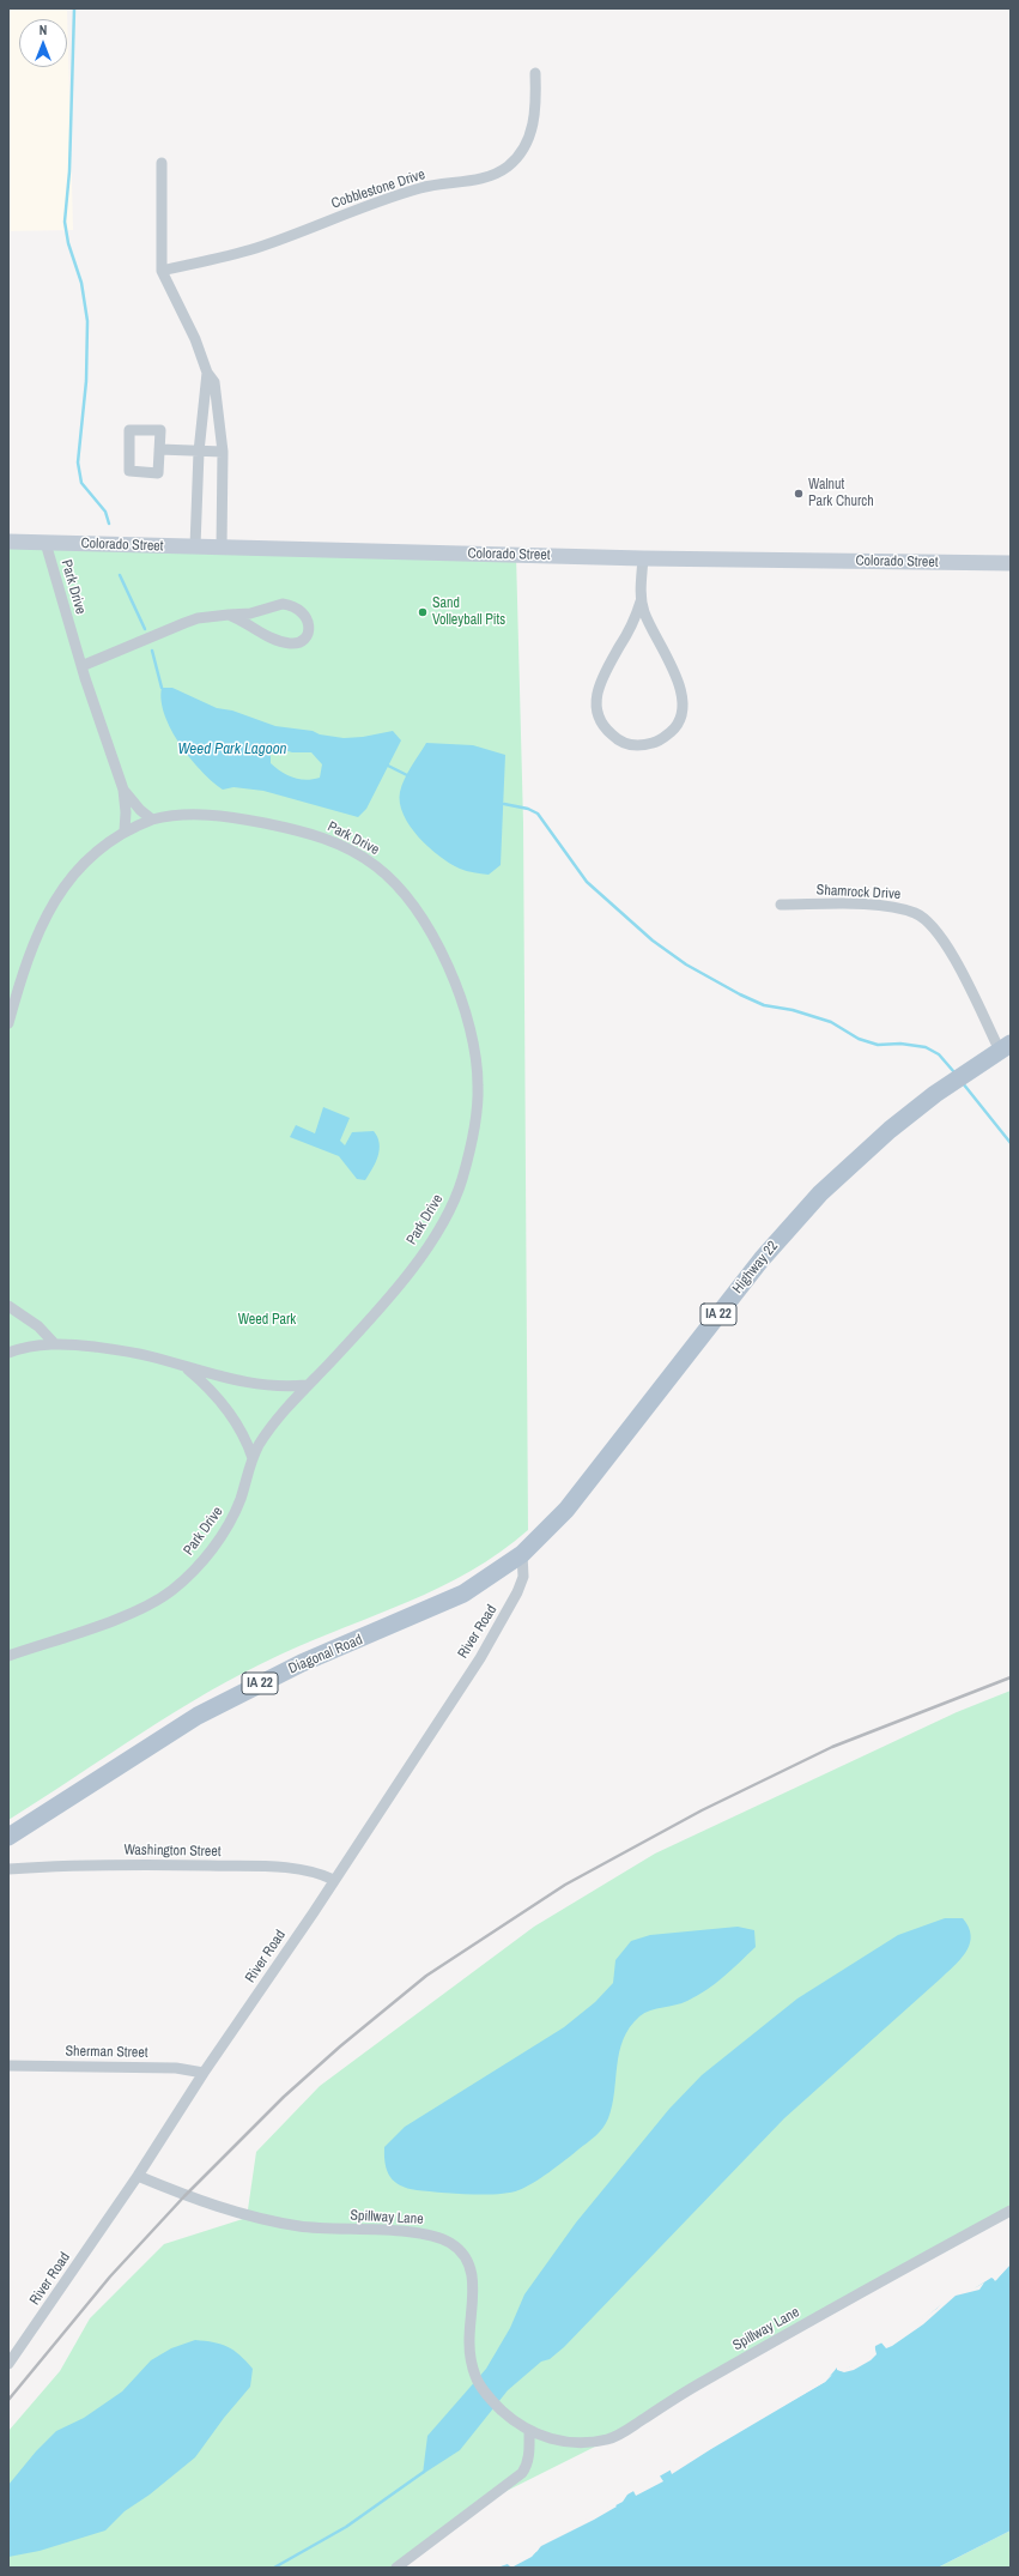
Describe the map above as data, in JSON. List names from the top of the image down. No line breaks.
{"streets":{"main road":["Highway 22","IA 22","Diagonal Road"],"street":["Cobblestone Drive","Colorado Street","Park Drive","Shamrock Drive","River Road","Washington Street","Sherman Street","Spillway Lane"]},"crossings":[["Colorado Street","Park Drive"],["Shamrock Drive","Highway 22"],["Highway 22","River Road"],["Highway 22","Diagonal Road"],["River Road","Diagonal Road"],["River Road","Washington Street"],["River Road","Sherman Street"],["River Road","Spillway Lane"]],"water":["Weed Park Lagoon"],"parks":["Weed Park"],"places":["Walnut Park Church","Sand Volleyball Pits"],"north":"top"}
